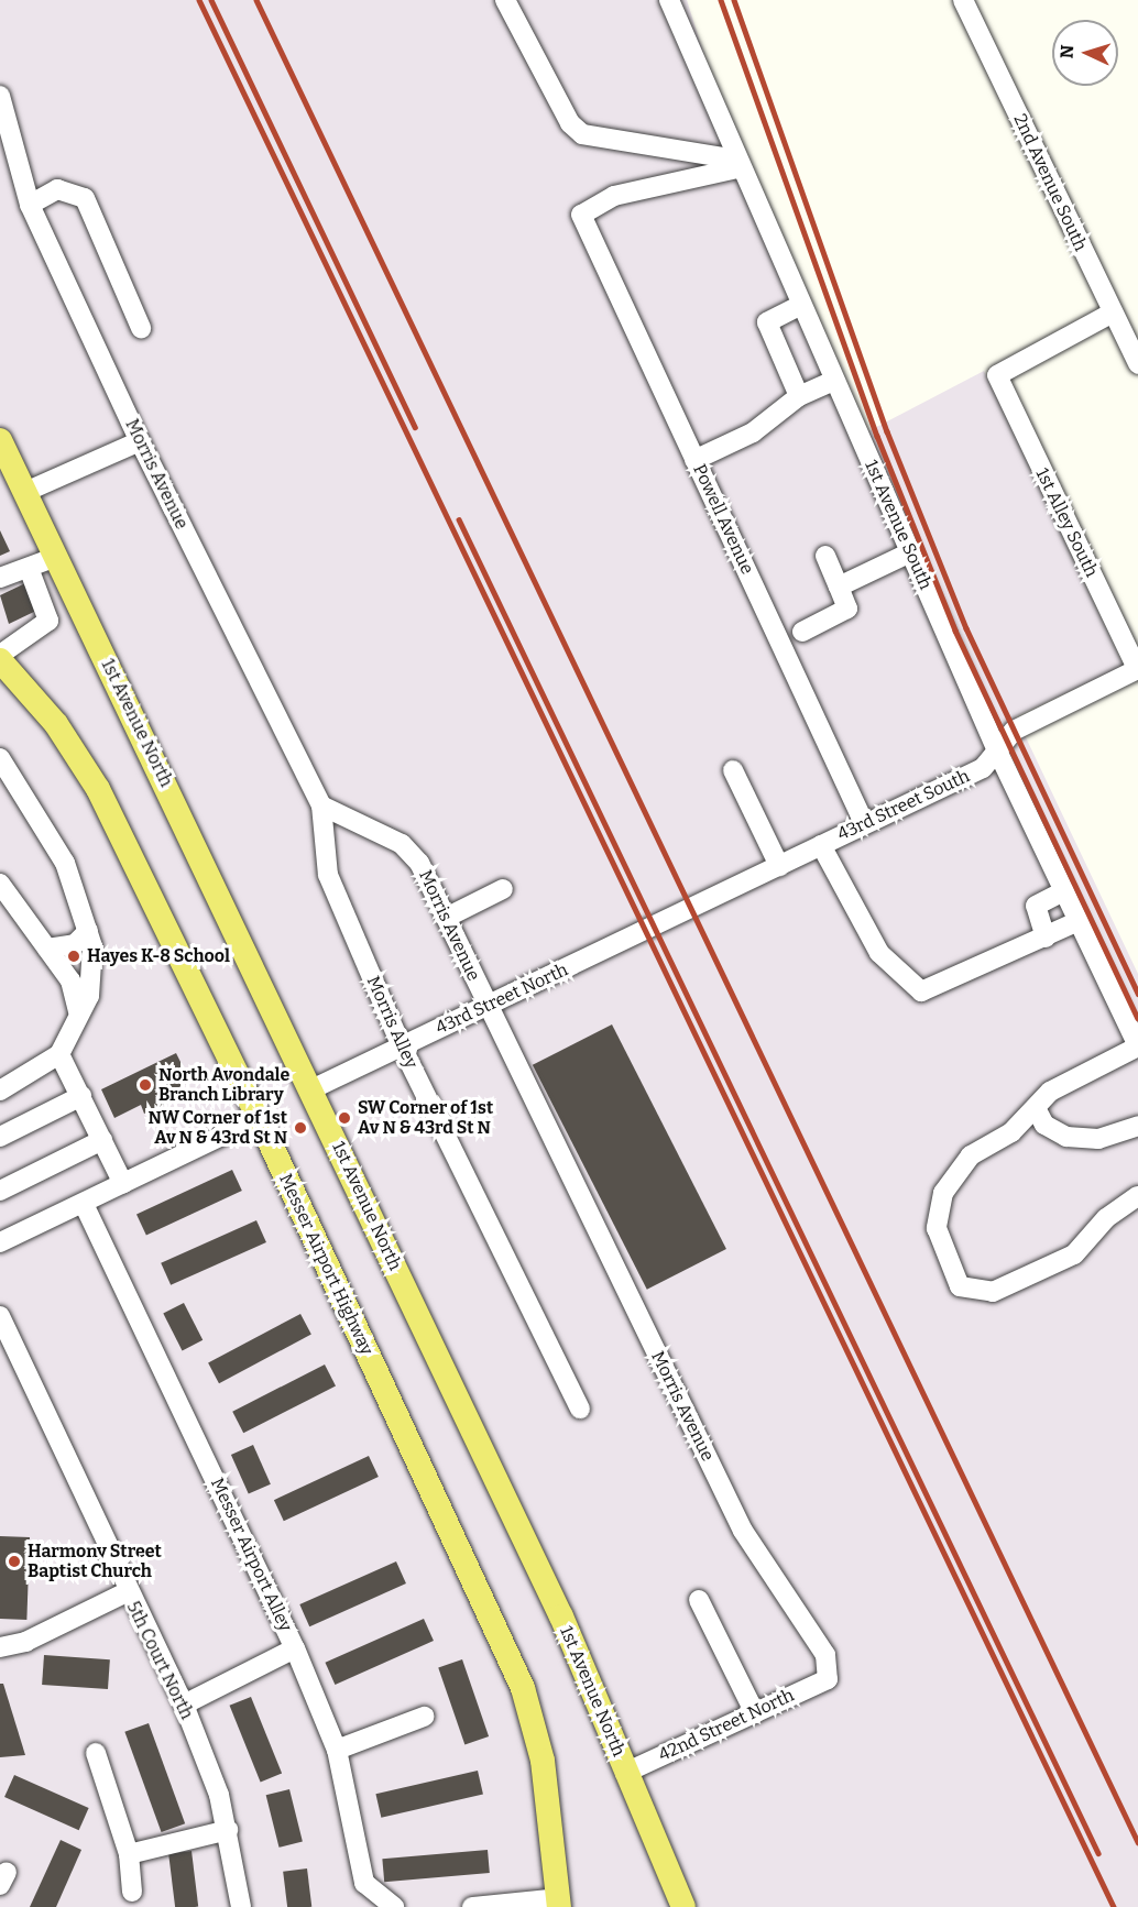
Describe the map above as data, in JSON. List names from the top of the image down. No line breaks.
{"streets":{"main road":["1st Avenue North","Messer Airport Highway"],"street":["2nd Avenue South","Morris Avenue","Powell Avenue","1st Alley South","1st Avenue South","43rd Street South","43rd Street North","Morris Alley","Messer Airport Alley","5th Court North","42nd Street North"]},"crossings":[["2nd Avenue South","1st Alley South"],["Morris Avenue","43rd Street North"],["Morris Avenue","Morris Alley"],["Morris Avenue","42nd Street North"],["Powell Avenue","1st Avenue South"],["Powell Avenue","43rd Street South"],["1st Alley South","43rd Street South"],["1st Avenue South","43rd Street South"],["1st Avenue North","43rd Street North"],["1st Avenue North","42nd Street North"],["43rd Street South","43rd Street North"],["43rd Street North","Morris Alley"]],"places":["Hayes K-8 School","North Avondale Branch Library","SW Corner of 1st Av N & 43rd St N","NW Corner of 1st Av N & 43rd St N","Harmony Street Baptist Church"],"north":"left"}
